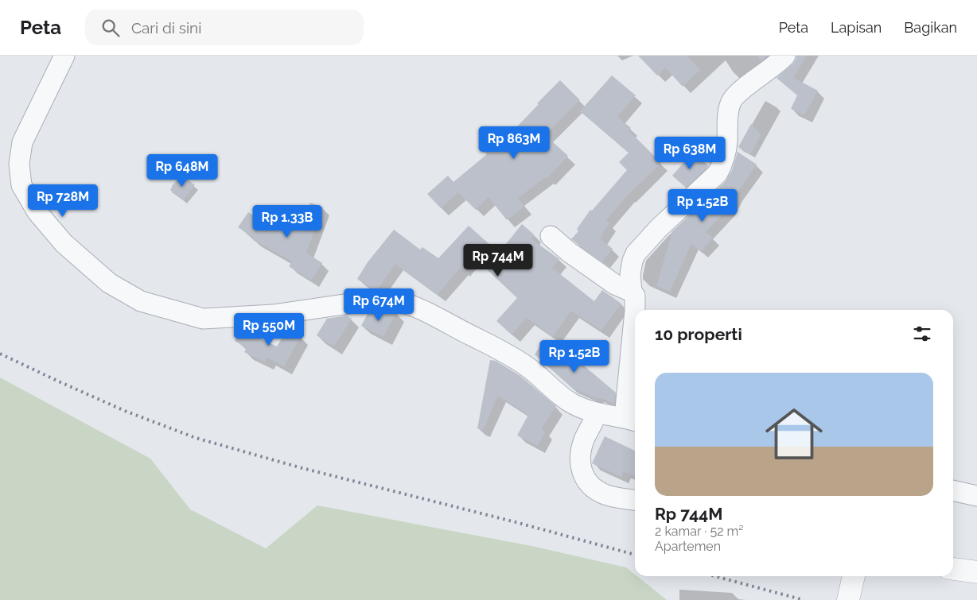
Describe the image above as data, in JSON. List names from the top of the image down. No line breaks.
{"page":{"header":"Peta","search":"Cari di sini","nav":["Peta","Lapisan","Bagikan"],"price":["Rp 863M","Rp 638M","Rp 648M","Rp 728M","Rp 1.52B","Rp 1.33B","Rp 744M","Rp 674M","Rp 550M","Rp 1.52B"],"heading":"10 properti","list":[{"name":"Rp 744M","note":"2 kamar · 52 m² · Apartemen"}]}}
